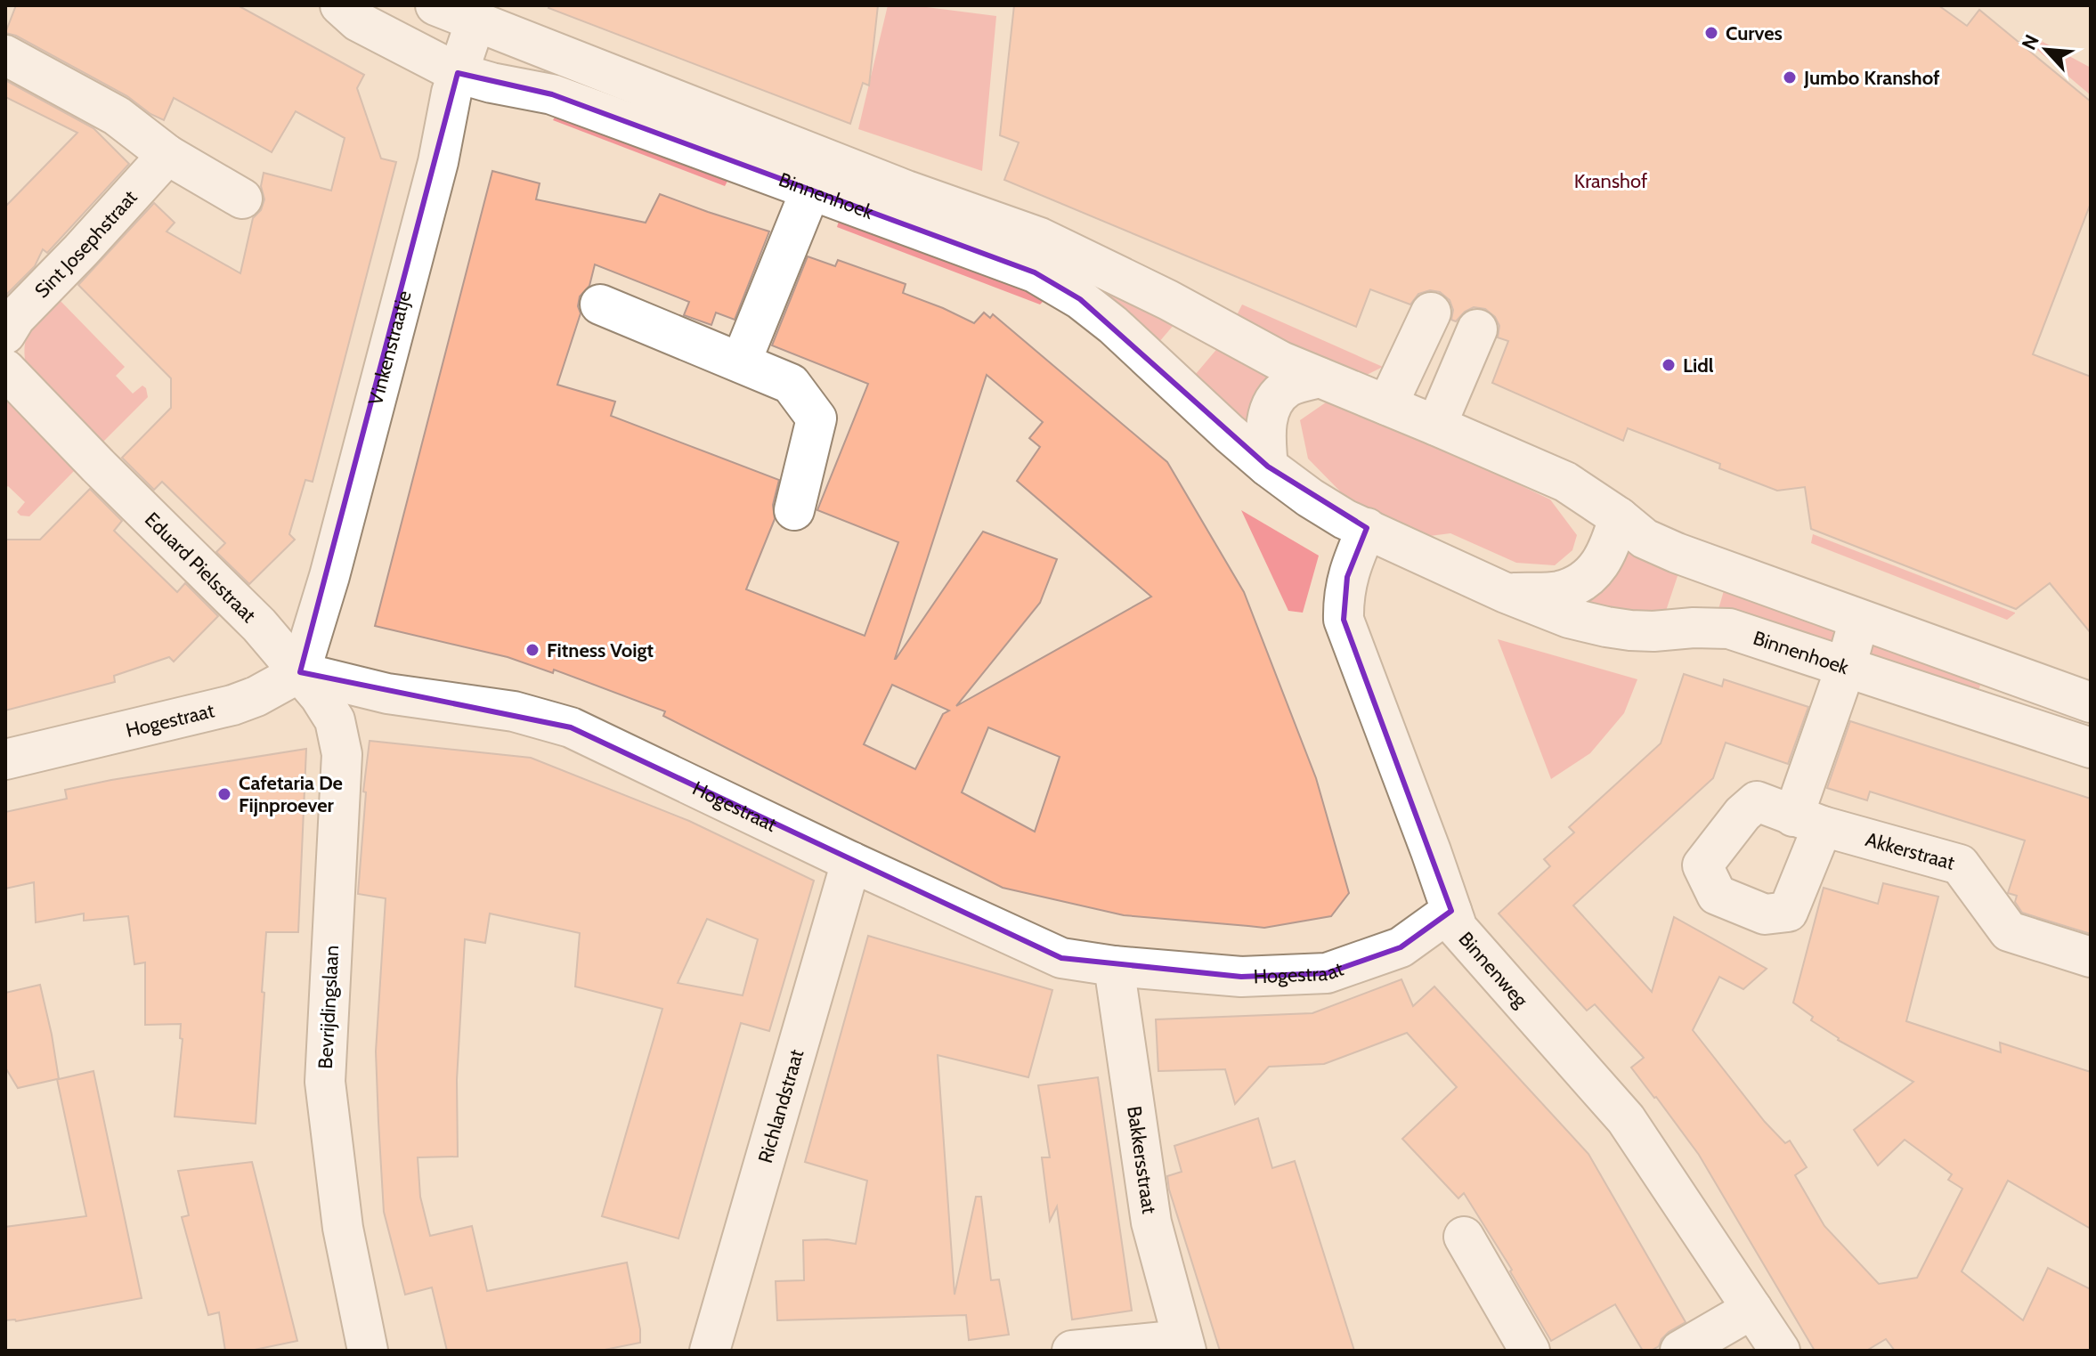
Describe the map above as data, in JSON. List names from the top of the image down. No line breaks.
{"streets":{"street":["Binnenhoek","Sint Josephstraat","Vinkenstraatje","Eduard Pielsstraat","Hogestraat","Akkerstraat","Binnenweg","Bevrijdingslaan","Richlandstraat","Bakkersstraat"]},"crossings":[["Binnenhoek","Vinkenstraatje"],["Binnenhoek","Akkerstraat"],["Binnenhoek","Binnenweg"],["Vinkenstraatje","Eduard Pielsstraat"],["Vinkenstraatje","Hogestraat"],["Vinkenstraatje","Bevrijdingslaan"],["Eduard Pielsstraat","Hogestraat"],["Eduard Pielsstraat","Bevrijdingslaan"],["Hogestraat","Binnenweg"],["Hogestraat","Bevrijdingslaan"],["Hogestraat","Richlandstraat"],["Hogestraat","Bakkersstraat"]],"parks":["Kranshof"],"places":["Curves","Jumbo Kranshof","Lidl","Fitness Voigt","Cafetaria De Fijnproever"],"north":"top left"}
